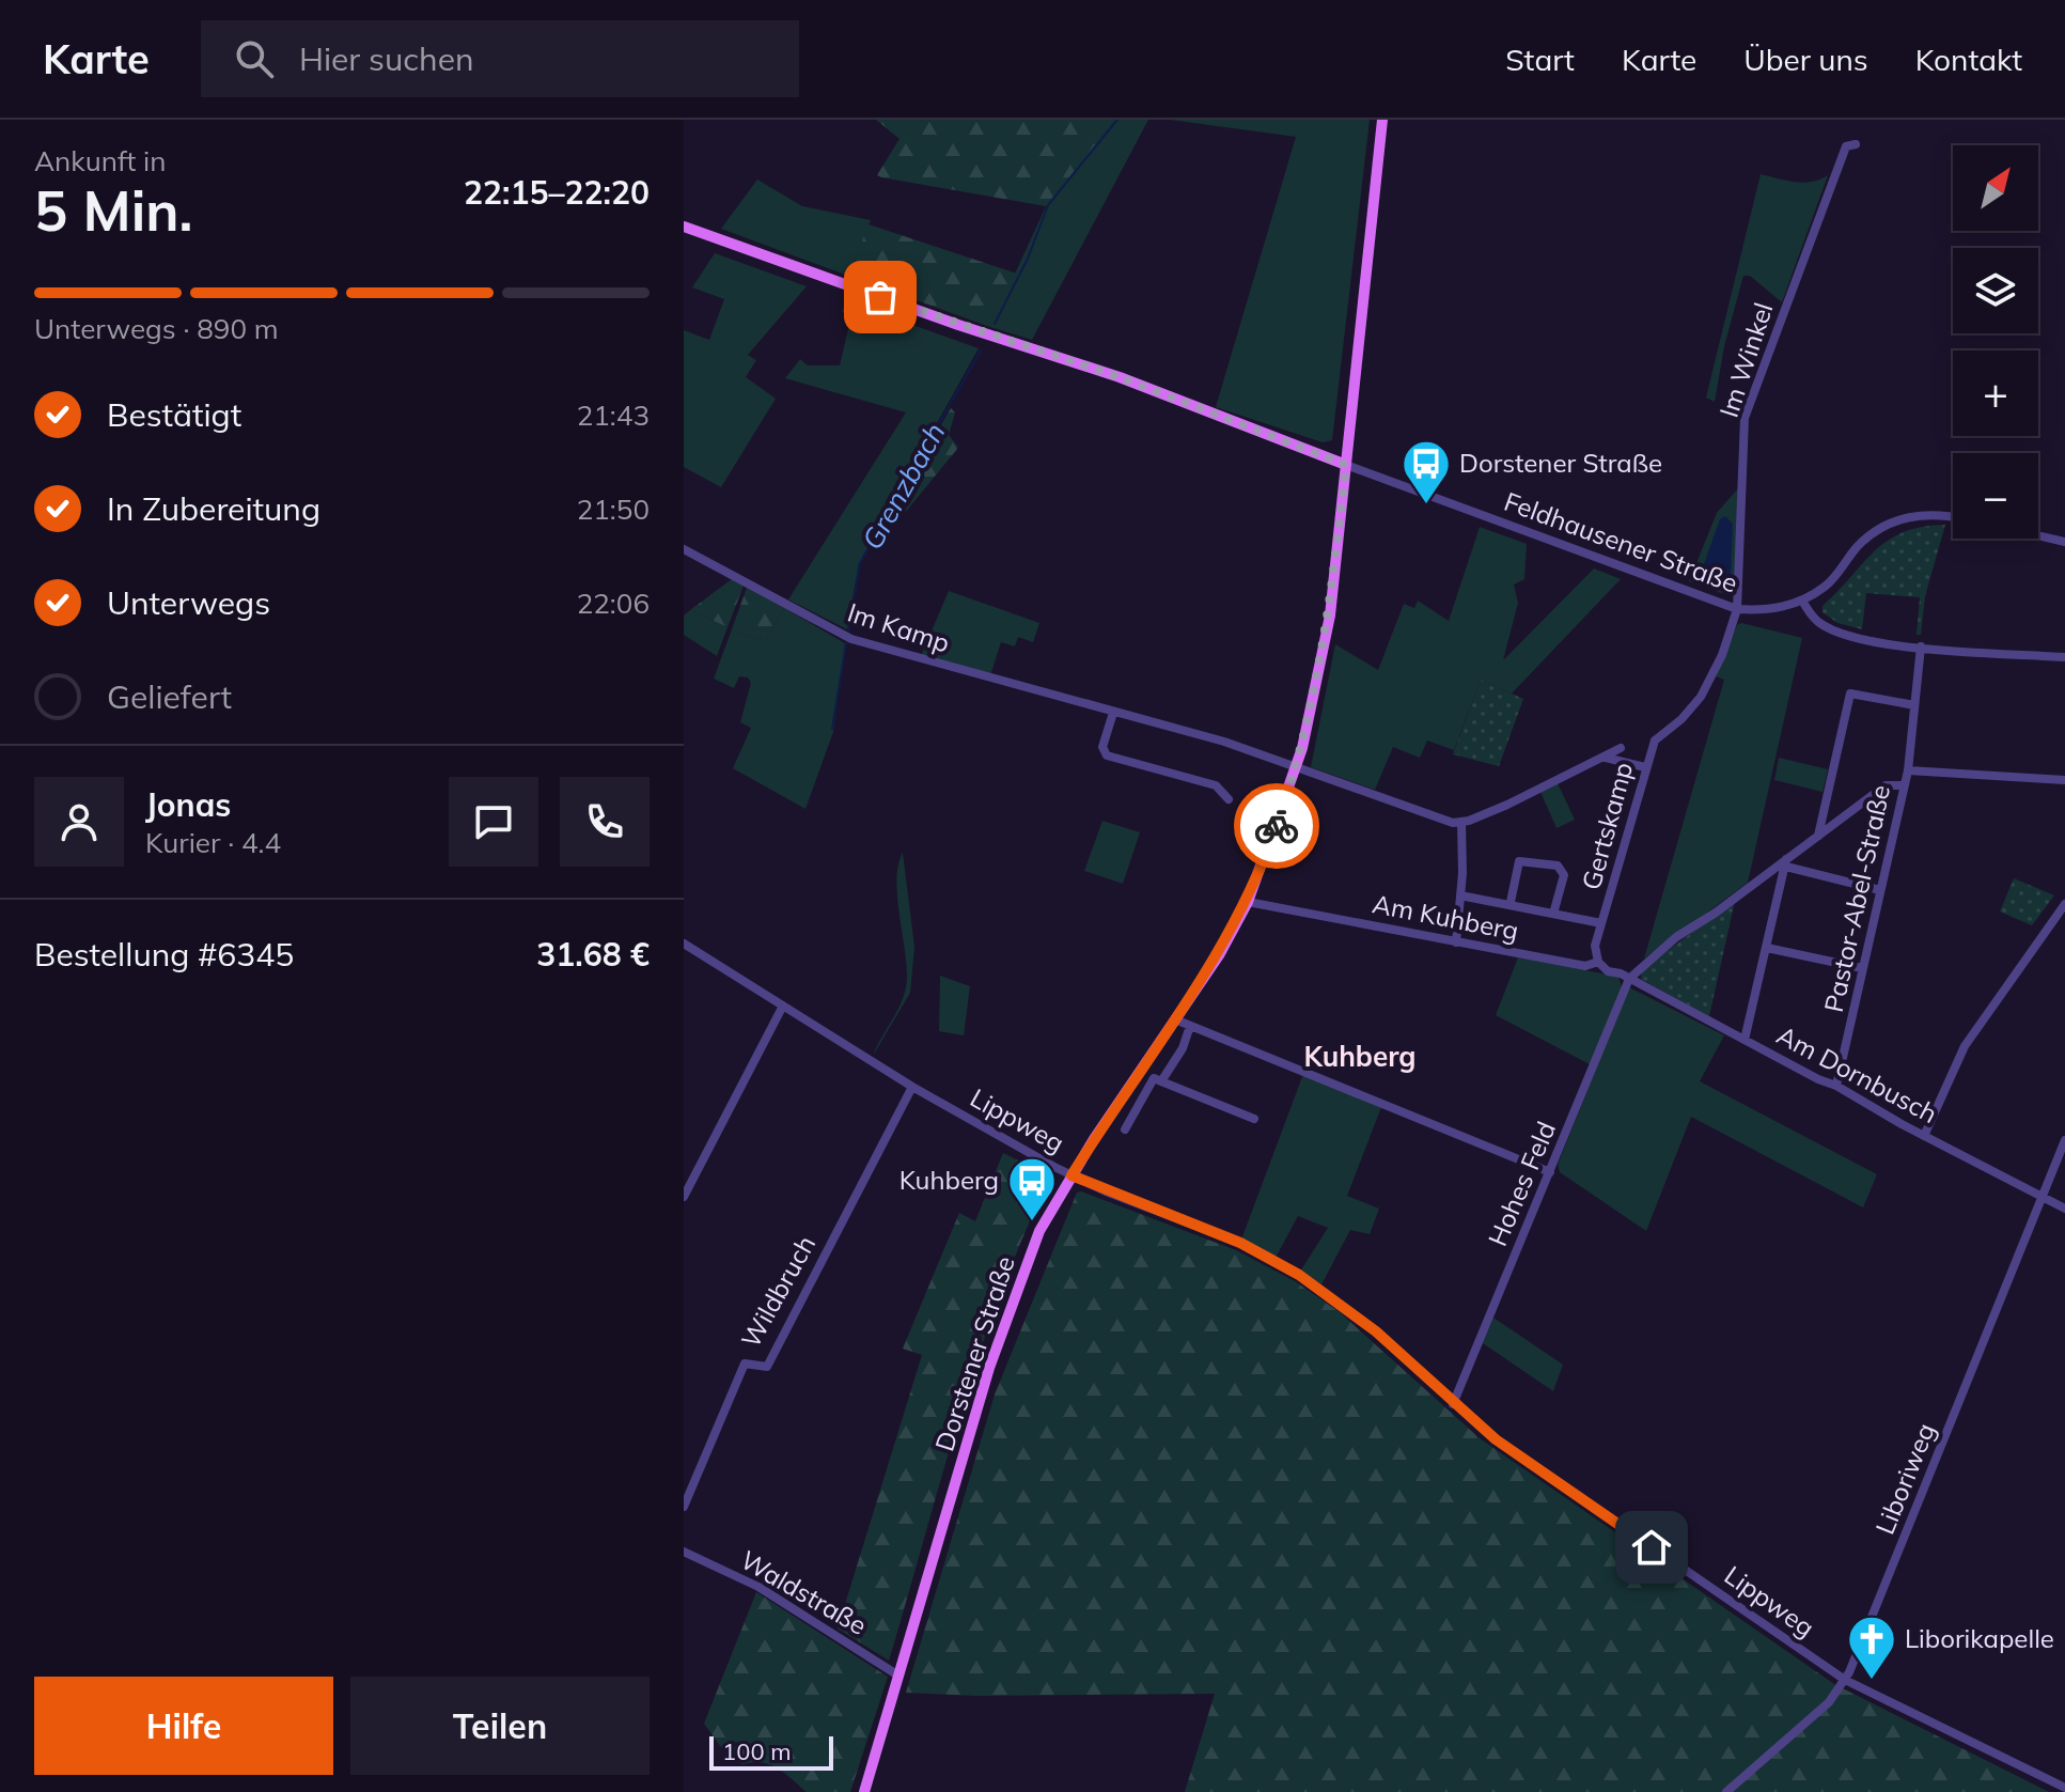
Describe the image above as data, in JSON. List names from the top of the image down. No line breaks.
{"streets":{"main road":["Feldhausener Straße","Dorstener Straße"],"street":["Im Winkel","Im Kamp","Gertskamp","Pastor-Abel-Straße","Am Kuhberg","Am Dornbusch","Lippweg","Hohes Feld","Wildbruch","Liboriweg","Waldstraße"]},"crossings":[["Im Winkel","Feldhausener Straße"],["Feldhausener Straße","Dorstener Straße"],["Im Kamp","Dorstener Straße"],["Gertskamp","Am Kuhberg"],["Pastor-Abel-Straße","Am Dornbusch"],["Am Kuhberg","Am Dornbusch"],["Am Kuhberg","Hohes Feld"],["Am Kuhberg","Dorstener Straße"],["Am Dornbusch","Hohes Feld"],["Am Dornbusch","Liboriweg"],["Lippweg","Hohes Feld"],["Lippweg","Wildbruch"],["Lippweg","Dorstener Straße"],["Lippweg","Liboriweg"],["Dorstener Straße","Waldstraße"]],"districts":["Kuhberg"],"water":["Grenzbach"],"places":{"bus stop":["Dorstener Straße","Kuhberg"],"church":["Liborikapelle"]},"scale_bar":"100 m","north":"top right","page":{"header":"Karte","search":"Hier suchen","nav":["Start","Karte","Über uns","Kontakt"],"heading":["5 Min.","Ankunft in","22:15–22:20"],"panel":["Jonas","Kurier · 4.4","Bestellung #6345","31.68 €"],"map_buttons":["+","−"],"bar":"Unterwegs · 890 m","list":[["Bestätigt","21:43"],["In Zubereitung","21:50"],["Unterwegs","22:06"],"Geliefert"],"buttons":["Hilfe","Teilen"],"scale":"100 m"}}
